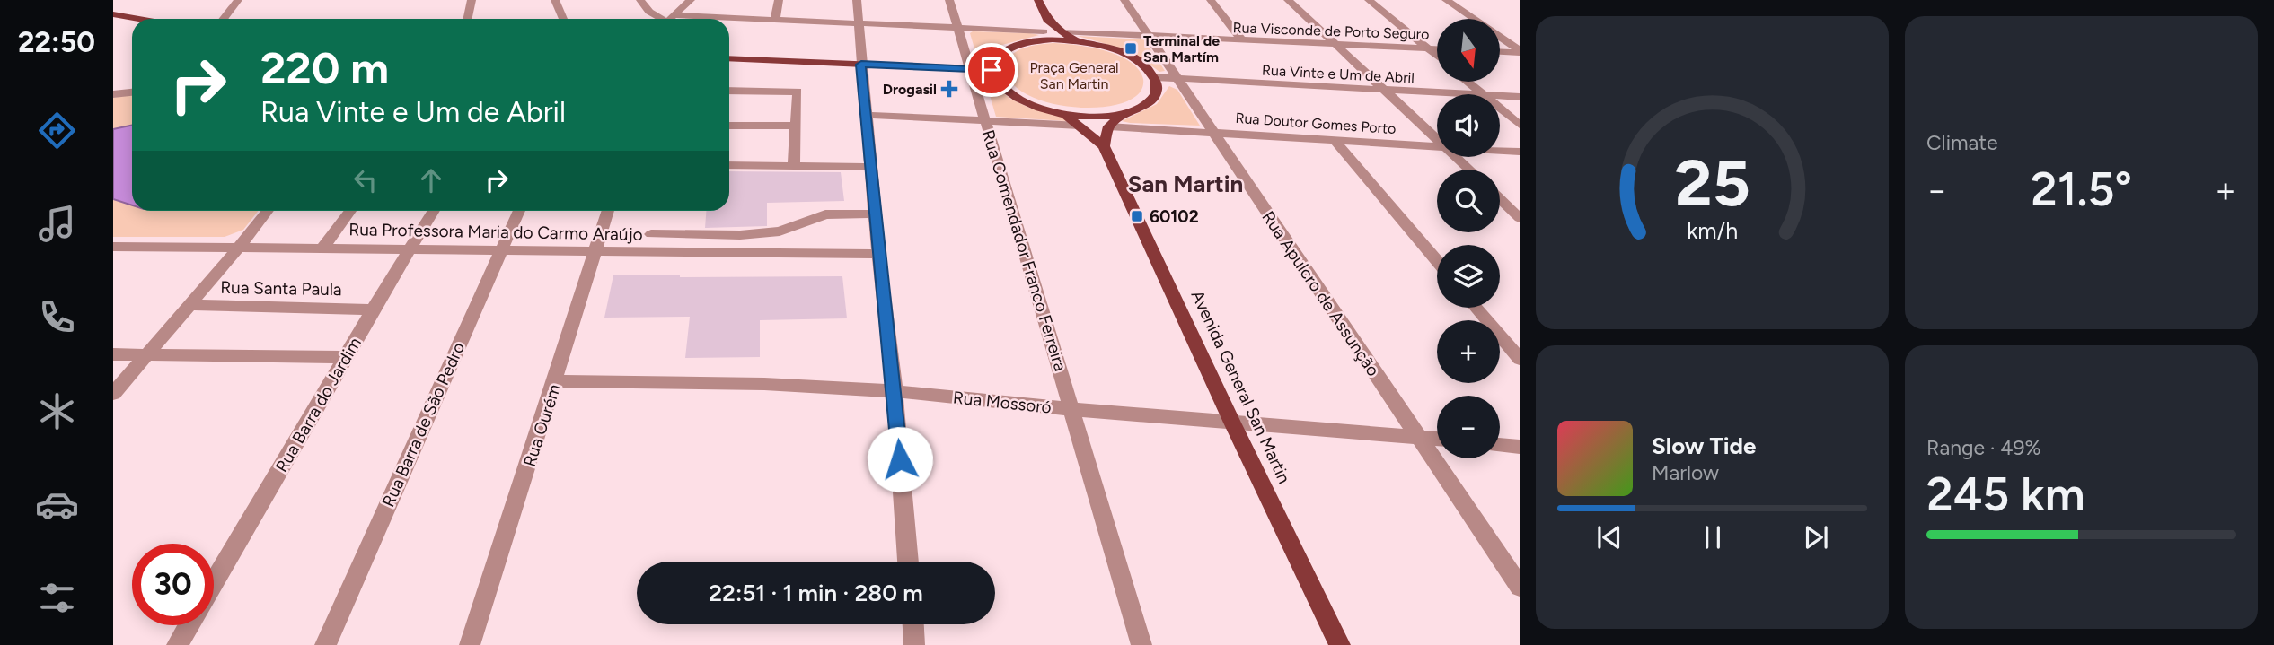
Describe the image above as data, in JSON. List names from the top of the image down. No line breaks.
{"streets":{"main road":["Avenida General San Martin"],"street":["Rua Visconde de Porto Seguro","Rua Vinte e Um de Abril","Rua Doutor Gomes Porto","Rua Professora Maria do Carmo Araújo","Rua Comendador Franco Ferreira","Rua Santa Paula","Rua Apulcro de Assunção","Rua Mossoró","Rua Barra do Jardim","Rua Barra de São Pedro","Rua Ourém"]},"crossings":[["Rua Visconde de Porto Seguro","Rua Apulcro de Assunção"],["Rua Vinte e Um de Abril","Rua Apulcro de Assunção"],["Rua Doutor Gomes Porto","Rua Apulcro de Assunção"],["Rua Professora Maria do Carmo Araújo","Rua Barra do Jardim"],["Rua Professora Maria do Carmo Araújo","Rua Barra de São Pedro"],["Rua Professora Maria do Carmo Araújo","Rua Ourém"],["Rua Comendador Franco Ferreira","Rua Mossoró"],["Rua Santa Paula","Rua Barra do Jardim"],["Rua Apulcro de Assunção","Rua Mossoró"],["Avenida General San Martin","Rua Mossoró"],["Rua Mossoró","Rua Ourém"]],"districts":["San Martin"],"parks":["Praça General San Martin"],"places":{"transit":["Terminal de San Martím","60102"],"health":["Drogasil"]},"north":"bottom","page":{"tabs":"22:50","tile":["Climate",["Range · 49%","245 km"]],"map_buttons":["+","−"],"turn":["220 m","Rua Vinte e Um de Abril"],"heat":["−","21.5°","+"],"song":["Slow Tide","Marlow"],"limit":"30","trip":"22:51 · 1 min · 280 m","gauge":["25","km/h"]}}
